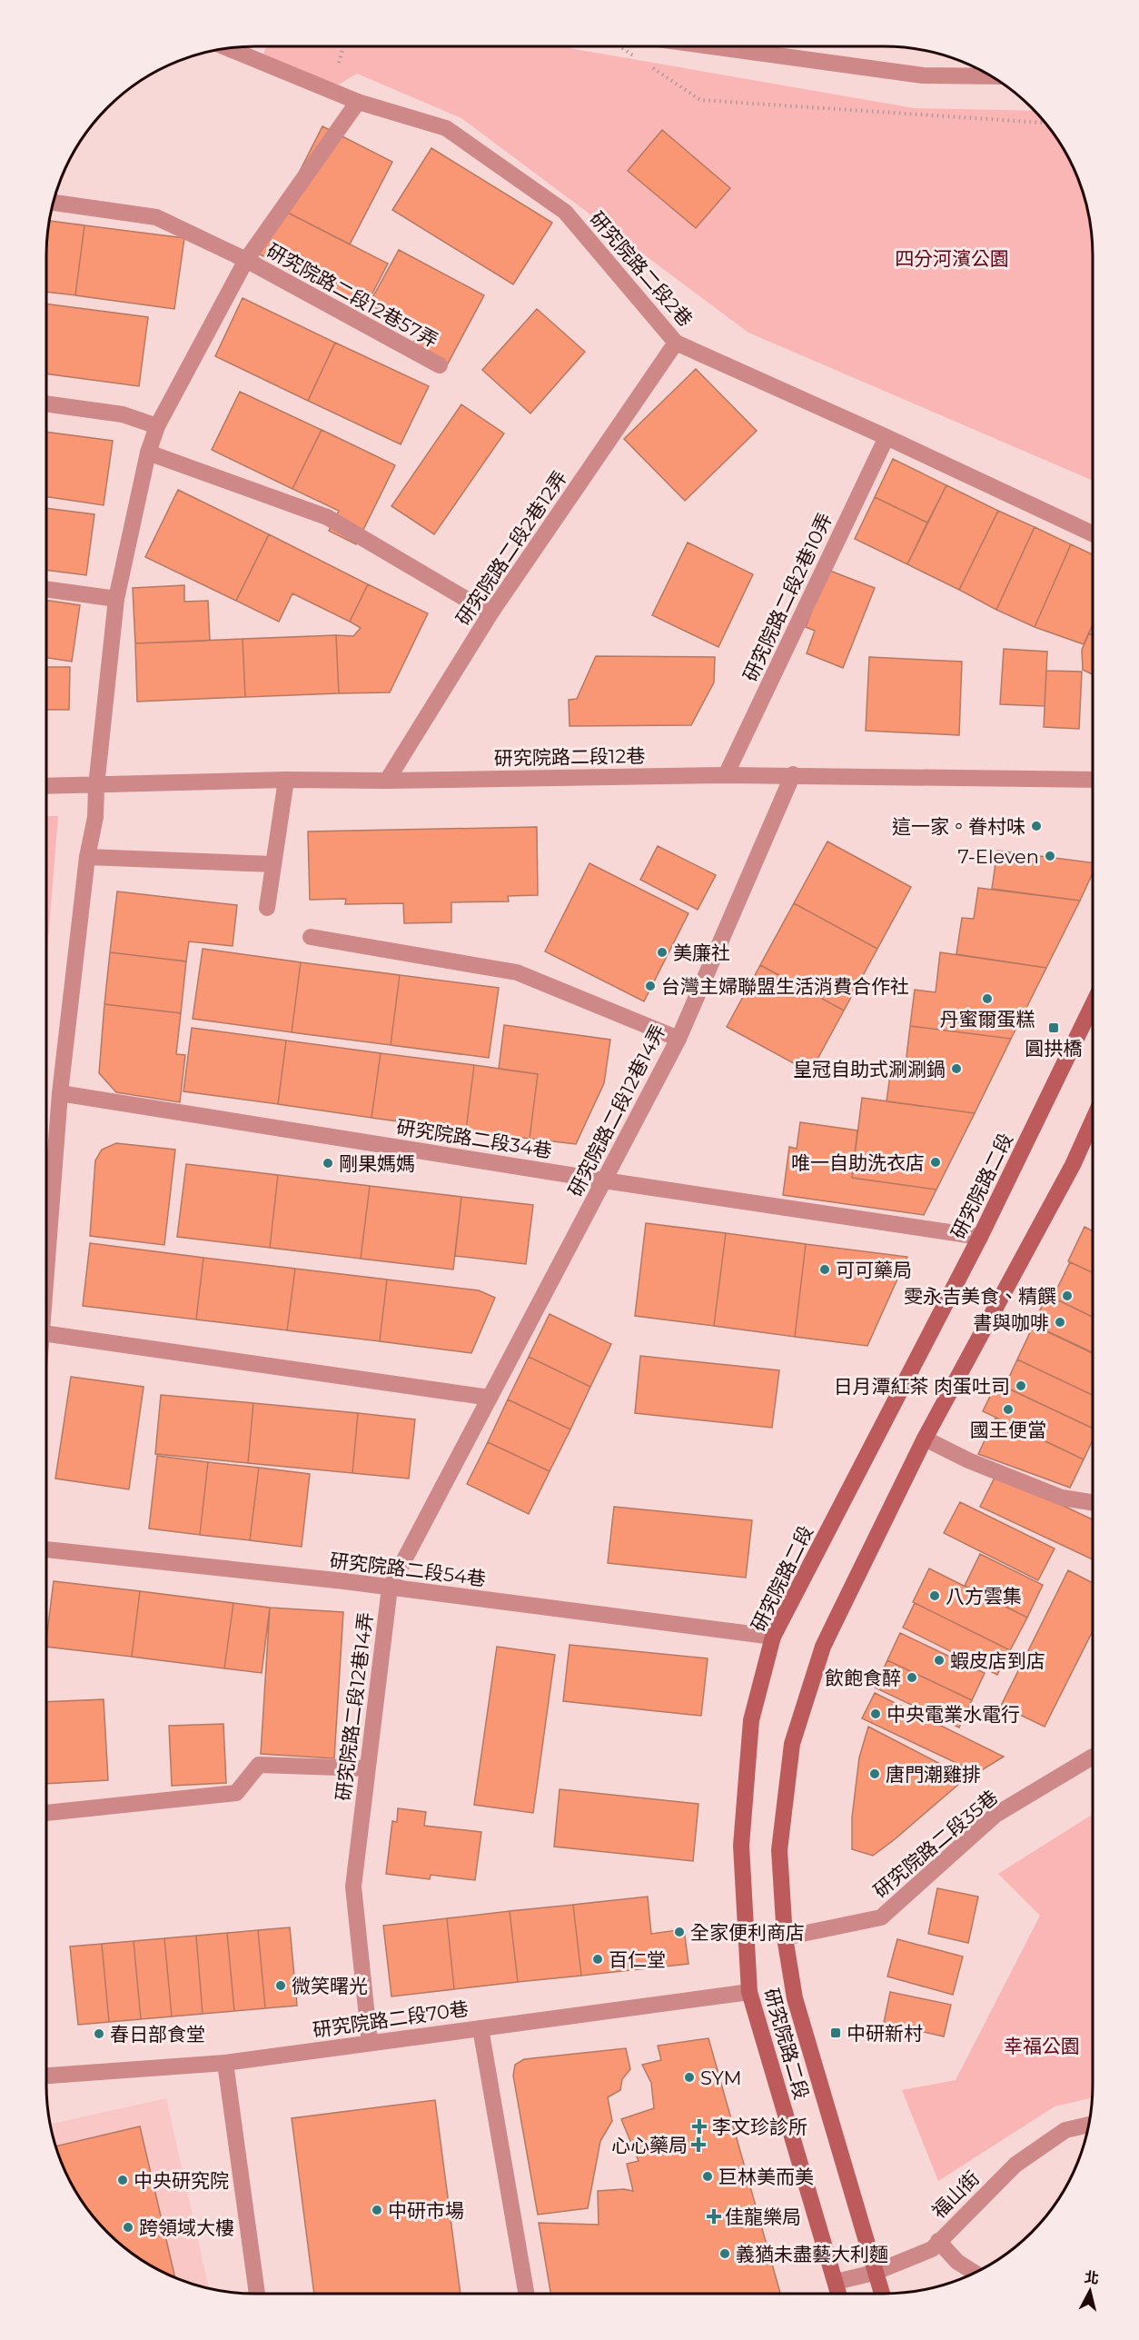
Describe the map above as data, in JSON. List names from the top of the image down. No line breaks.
{"streets":{"main road":["研究院路二段"],"street":["研究院路二段2巷","研究院路二段12巷57弄","研究院路二段2巷12弄","研究院路二段2巷10弄","研究院路二段12巷","研究院路二段12巷14弄","研究院路二段34巷","研究院路二段54巷","研究院路二段35巷","研究院路二段70巷","福山街"]},"crossings":[["研究院路二段2巷","研究院路二段12巷57弄"],["研究院路二段2巷","研究院路二段2巷12弄"],["研究院路二段2巷","研究院路二段2巷10弄"],["研究院路二段12巷57弄","研究院路二段12巷"],["研究院路二段12巷57弄","研究院路二段34巷"],["研究院路二段2巷12弄","研究院路二段12巷"],["研究院路二段2巷10弄","研究院路二段12巷"],["研究院路二段12巷","研究院路二段12巷14弄"],["研究院路二段12巷14弄","研究院路二段34巷"],["研究院路二段12巷14弄","研究院路二段54巷"],["研究院路二段12巷14弄","研究院路二段70巷"],["研究院路二段34巷","研究院路二段"],["研究院路二段","研究院路二段54巷"],["研究院路二段","研究院路二段35巷"],["研究院路二段","研究院路二段70巷"],["研究院路二段","福山街"]],"parks":["四分河濱公園","幸福公園"],"places":{"other":["這一家。眷村味","7-Eleven","美廉社","台灣主婦聯盟生活消費合作社","丹蜜爾蛋糕","皇冠自助式涮涮鍋","唯一自助洗衣店","剛果媽媽","可可藥局","雯永吉美食、精饌","書與咖啡","日月潭紅茶 肉蛋吐司","國王便當","八方雲集","蝦皮店到店","飲飽食醉","中央電業水電行","唐門潮雞排","全家便利商店","百仁堂","微笑曙光","春日部食堂","SYM","巨林美而美","中央研究院","中研市場","跨領域大樓","義猶未盡藝大利麵"],"transit":["圓拱橋","中研新村"],"health":["李文珍診所","心心藥局","佳龍樂局"]},"north":"top"}
